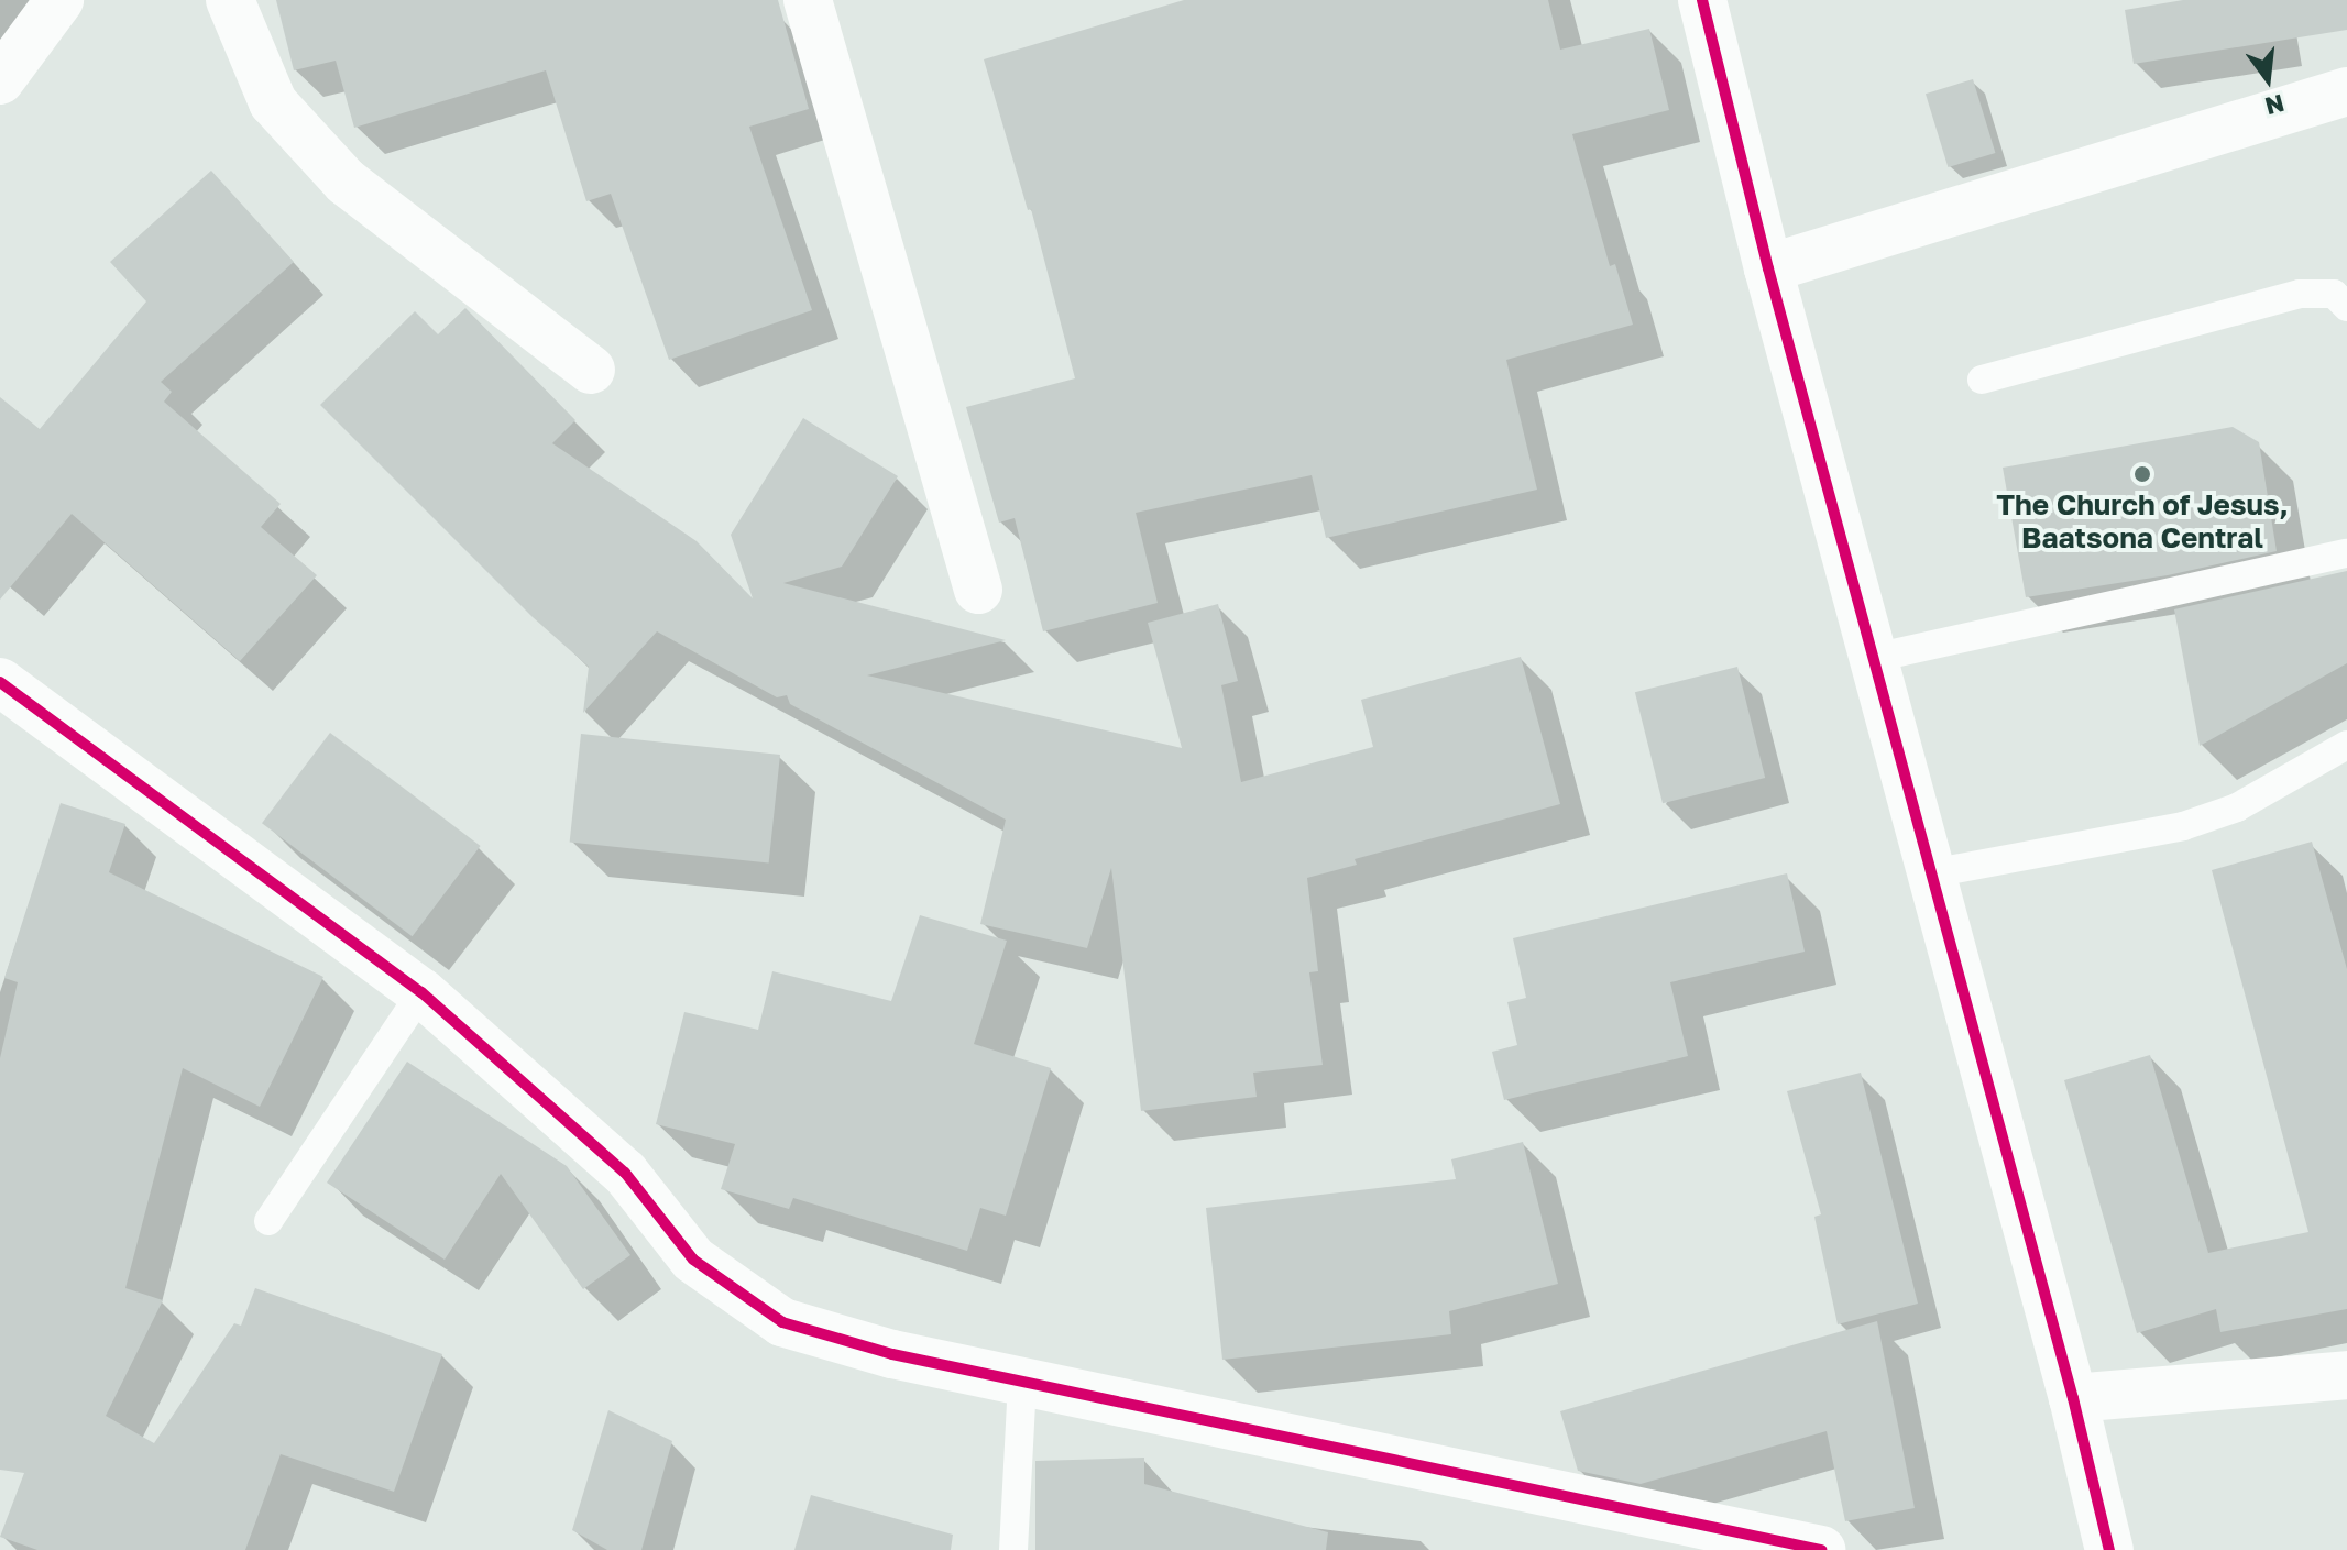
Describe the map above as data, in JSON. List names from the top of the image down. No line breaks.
{"places":["The Church of Jesus, Baatsona Central"],"north":"bottom"}
